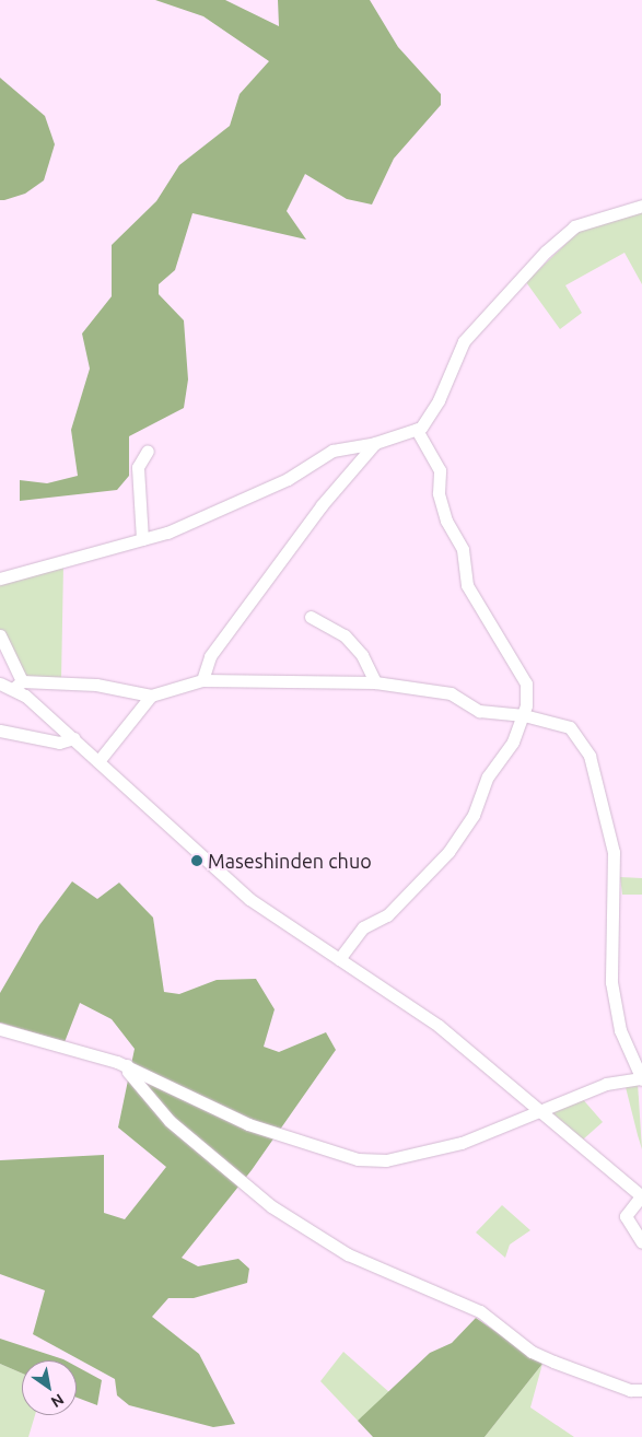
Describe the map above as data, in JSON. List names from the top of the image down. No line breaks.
{"places":["Maseshinden chuo"],"north":"bottom right"}
